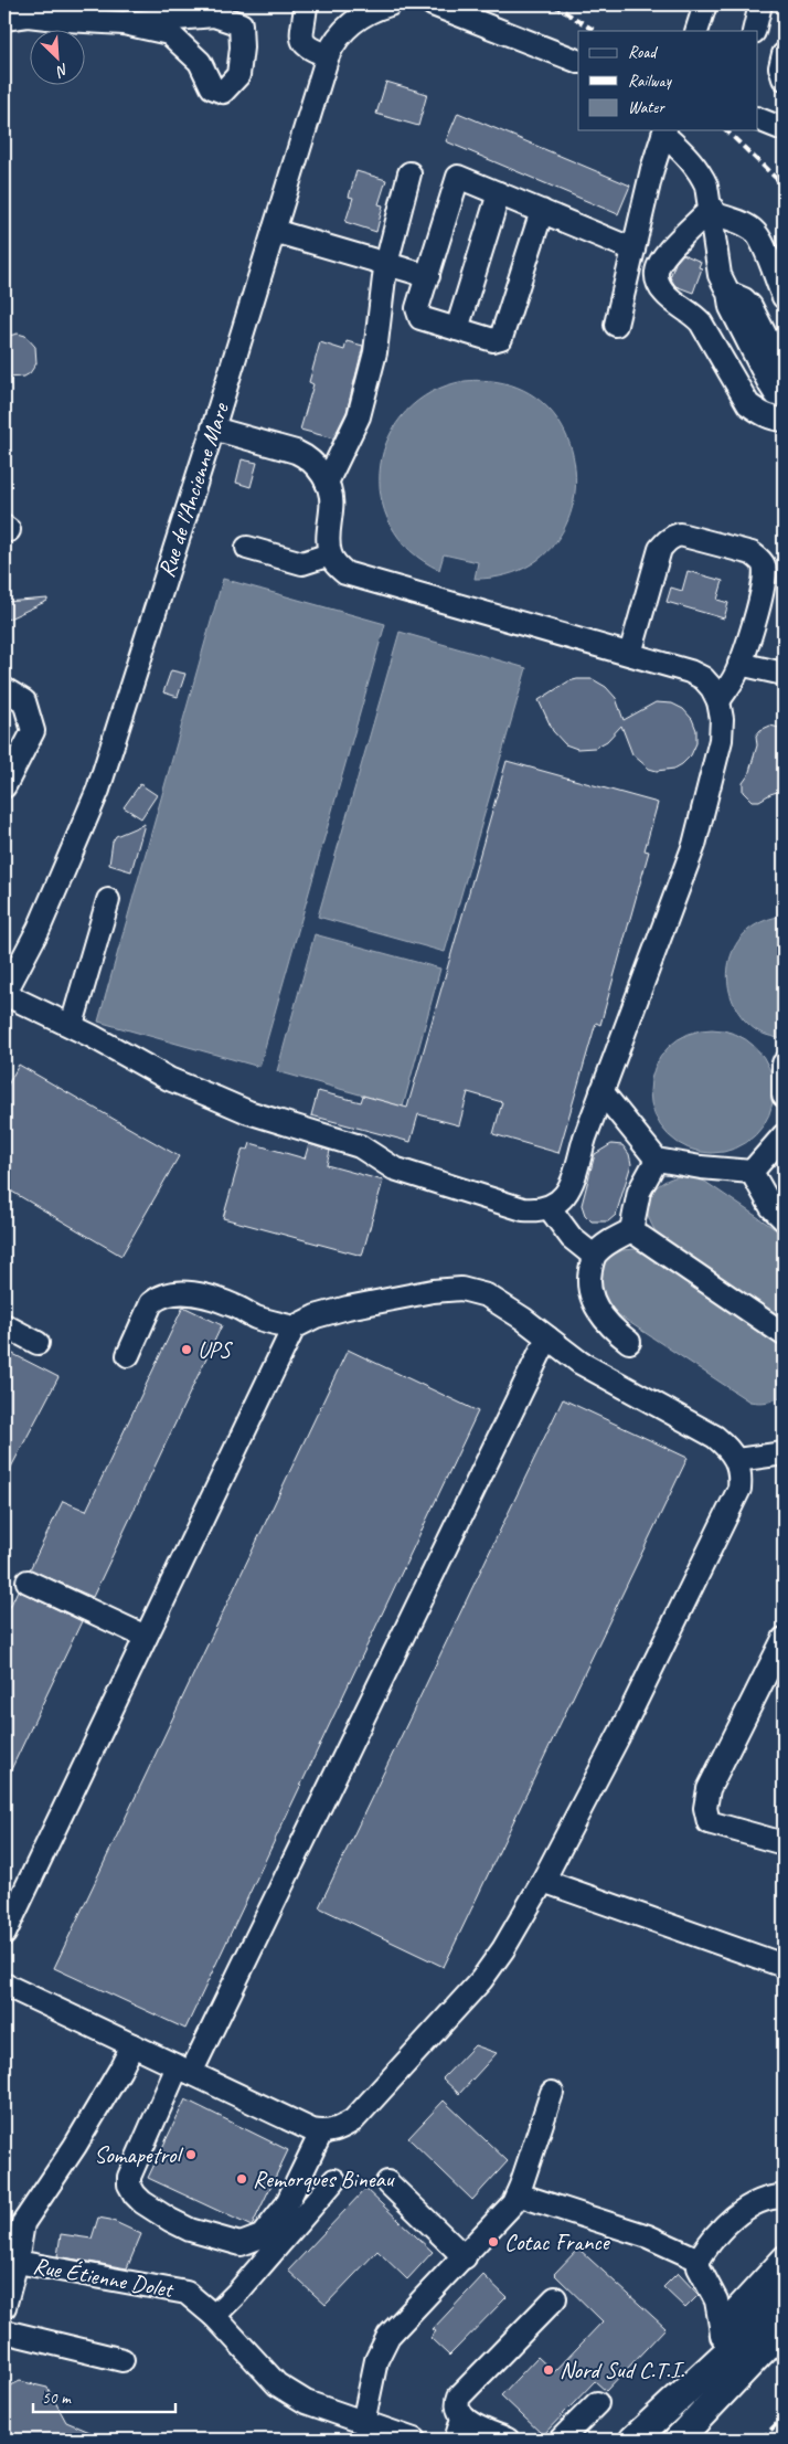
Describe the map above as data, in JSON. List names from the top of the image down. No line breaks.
{"streets":{"street":["Rue de l'Ancienne Mare","Rue Étienne Dolet"]},"places":["UPS","Somapetrol","Remorques Bineau","Cotac France","Nord Sud C.T.I."],"legend":["Road","Railway","Water"],"scale_bar":"50 m","north":"bottom right"}
